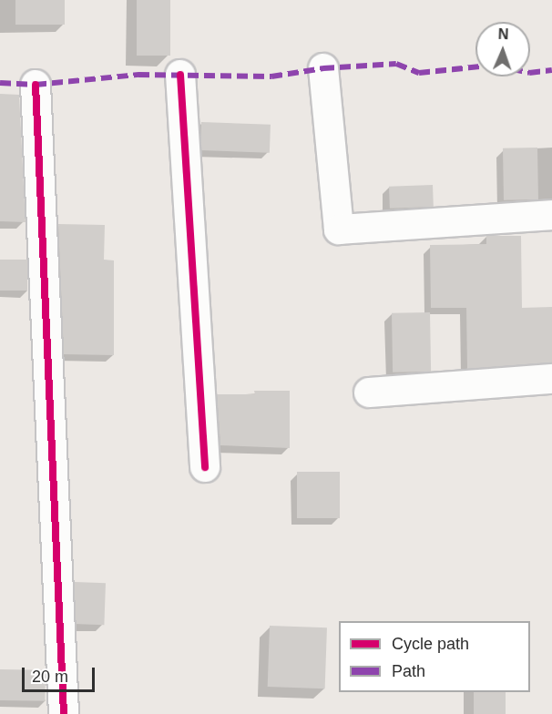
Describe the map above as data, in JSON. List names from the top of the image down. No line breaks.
{"legend":["Cycle path","Path"],"scale_bar":"20 m","north":"top"}
